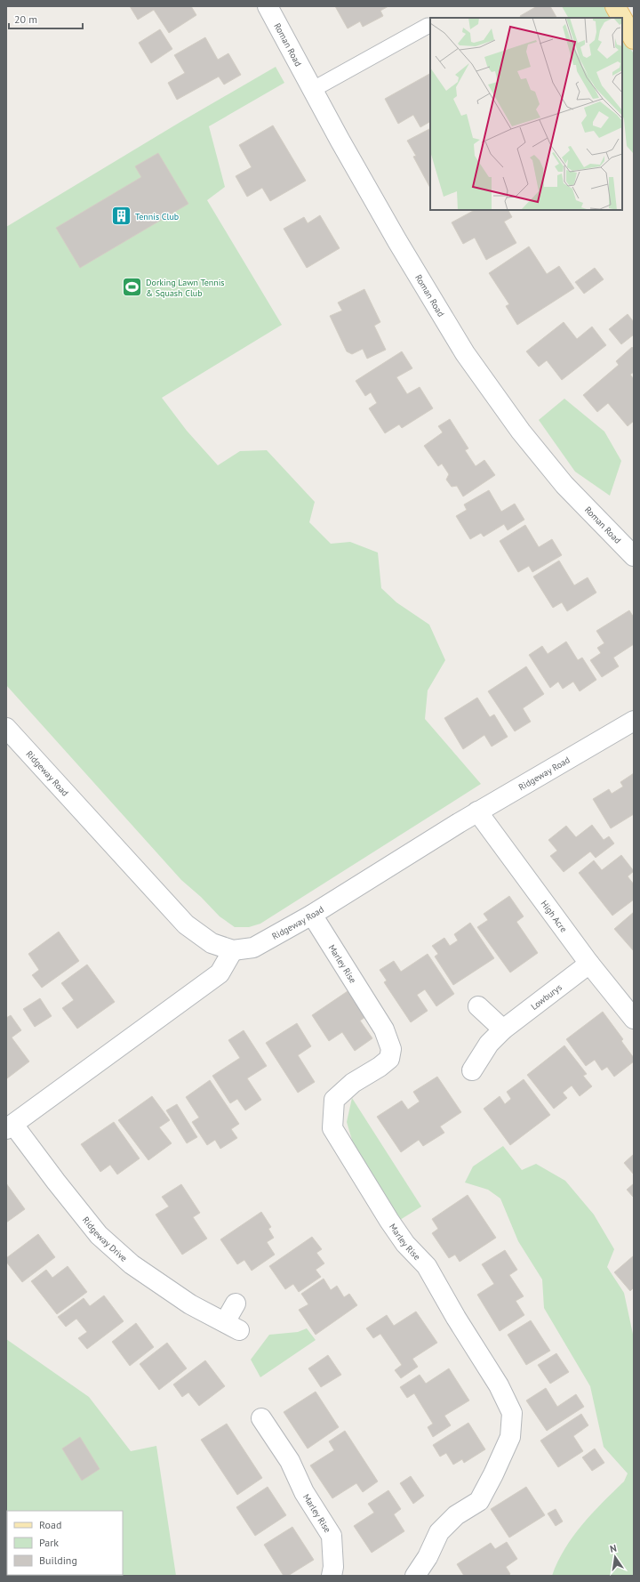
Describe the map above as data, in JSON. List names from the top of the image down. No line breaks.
{"streets":{"street":["Roman Road","Ridgeway Road","High Acre","Marley Rise","Lowburys","Ridgeway Drive"]},"crossings":[["Ridgeway Road","High Acre"],["Ridgeway Road","Marley Rise"],["Ridgeway Road","Ridgeway Drive"],["High Acre","Lowburys"]],"places":{"building":["Tennis Club"],"sports":["Dorking Lawn Tennis & Squash Club"]},"legend":["Road","Park","Building"],"scale_bar":"20 m","north":"top"}
